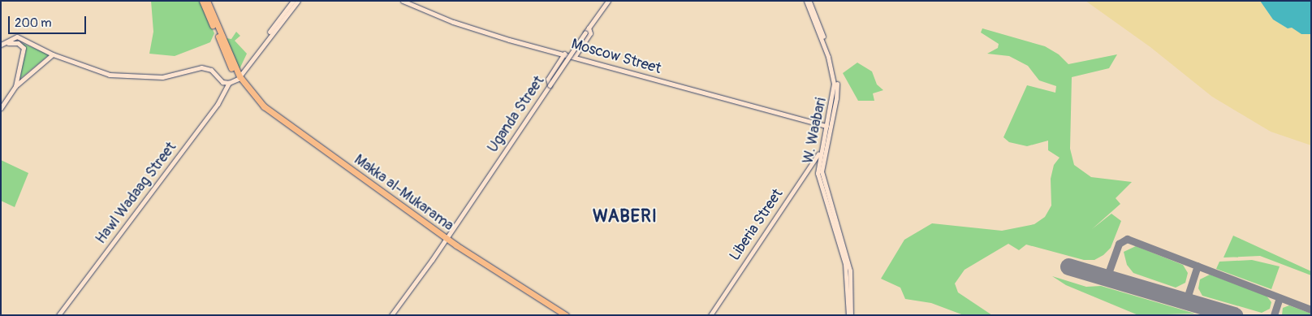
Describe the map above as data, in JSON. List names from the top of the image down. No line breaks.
{"streets":{"highway":["Makka al-Mukarama"],"street":["Moscow Street","Uganda Street","W. Waabari","Hawl Wadaag Street","Liberia Street"]},"crossings":[["Moscow Street","W. Waabari"],["Uganda Street","Makka al-Mukarama"],["W. Waabari","Liberia Street"]],"districts":["WABERI"],"scale_bar":"200 m"}
